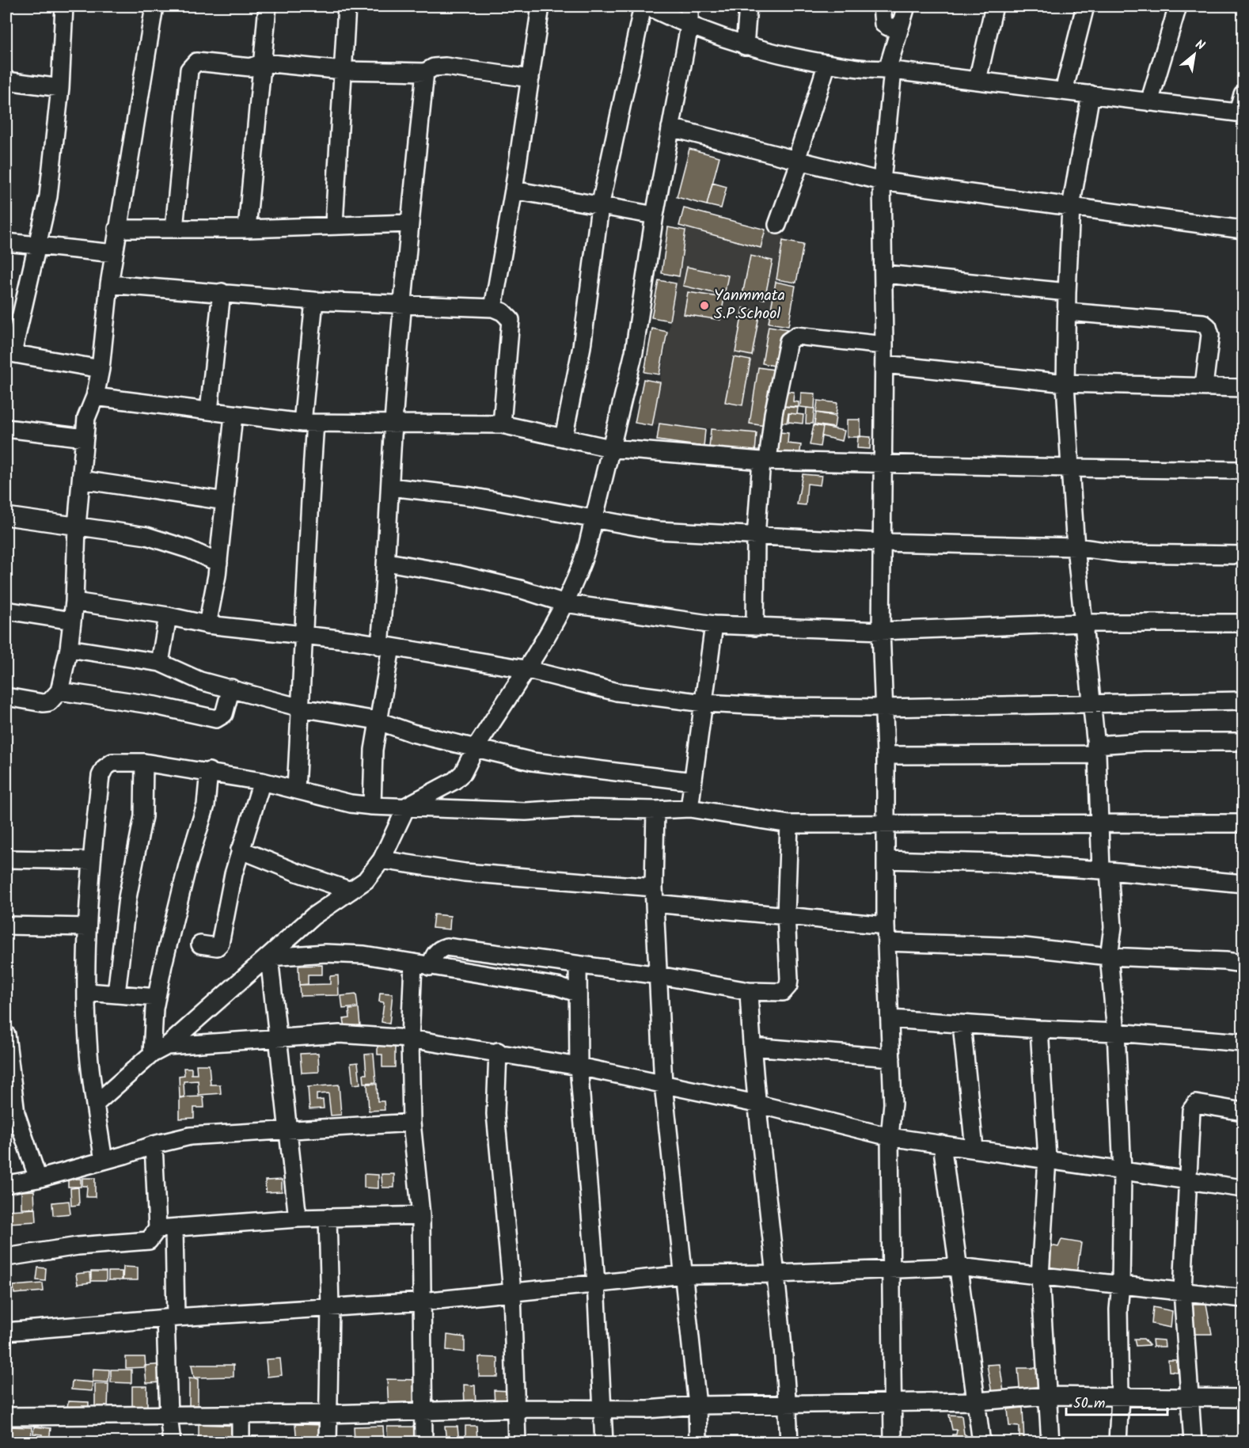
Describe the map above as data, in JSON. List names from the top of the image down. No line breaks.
{"places":["Yanmmata S.P.School"],"scale_bar":"50 m","north":"top right"}
